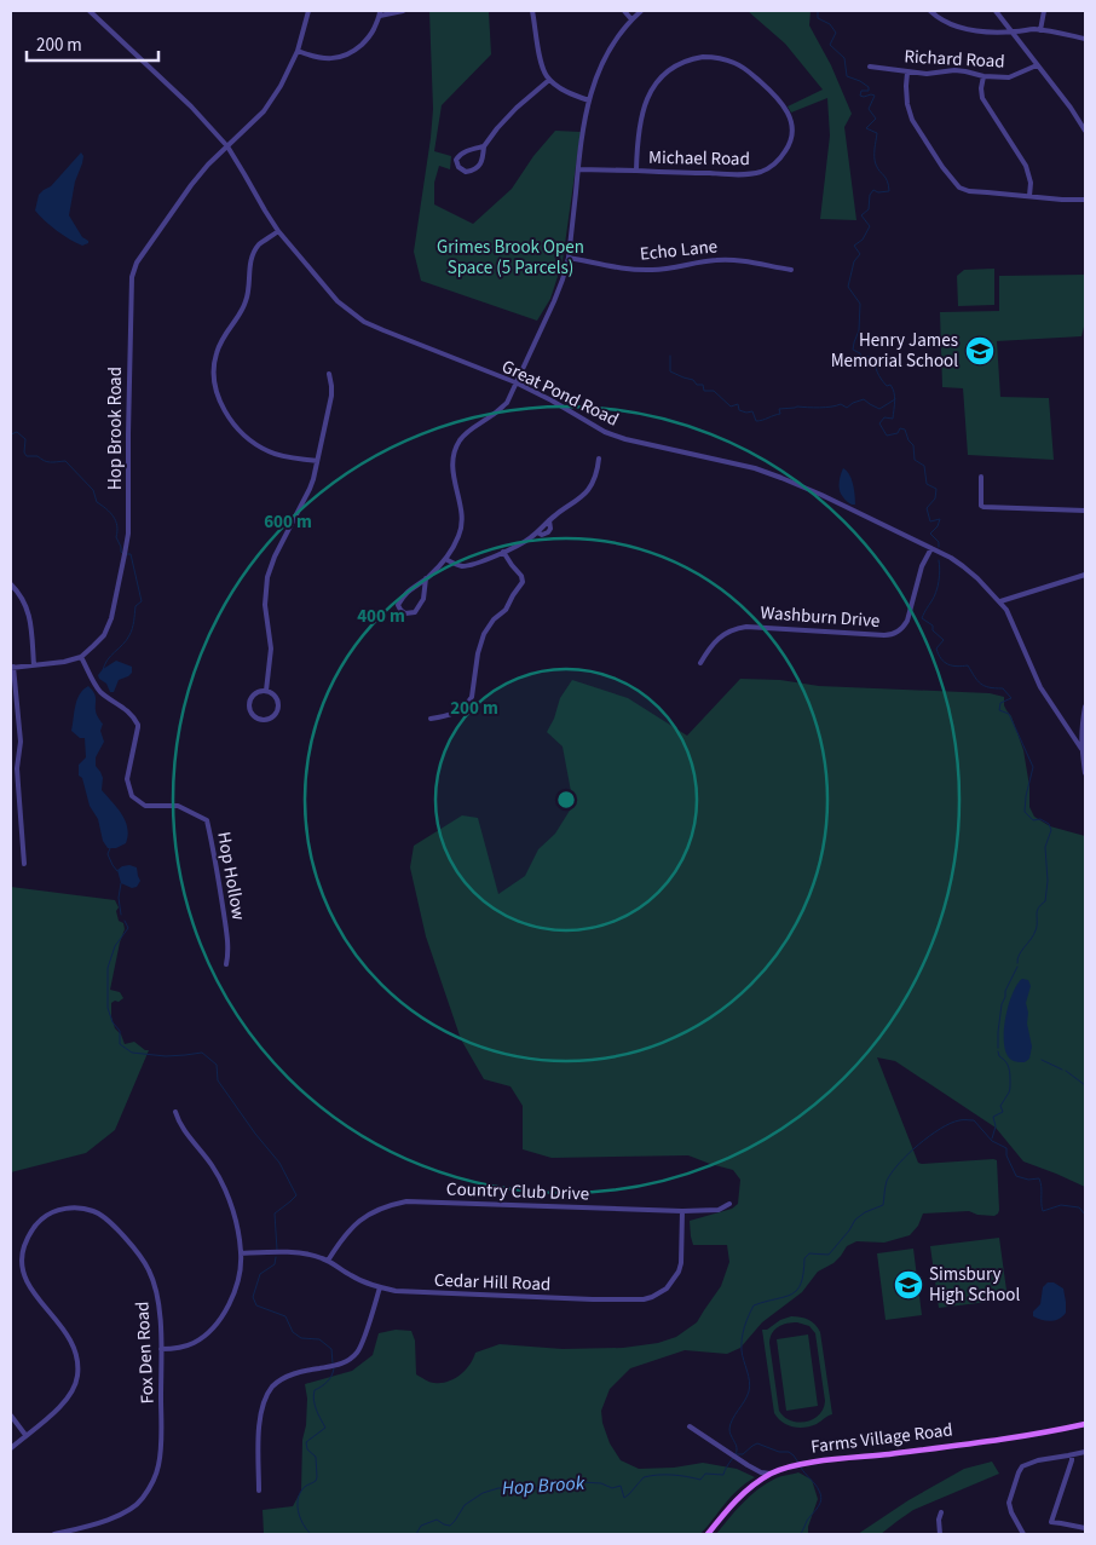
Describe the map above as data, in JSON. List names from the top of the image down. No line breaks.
{"streets":{"main road":["Farms Village Road"],"street":["Richard Road","Michael Road","Echo Lane","Great Pond Road","Hop Brook Road","Washburn Drive","Hop Hollow","Country Club Drive","Cedar Hill Road","Fox Den Road"]},"crossings":[["Great Pond Road","Hop Brook Road"],["Great Pond Road","Washburn Drive"],["Hop Brook Road","Hop Hollow"],["Country Club Drive","Cedar Hill Road"]],"water":["Hop Brook"],"parks":["Grimes Brook Open Space (5 Parcels)"],"places":{"school or university":["Henry James Memorial School","Simsbury High School"]},"scale_bar":"200 m","rings":["600 m","400 m","200 m"]}
